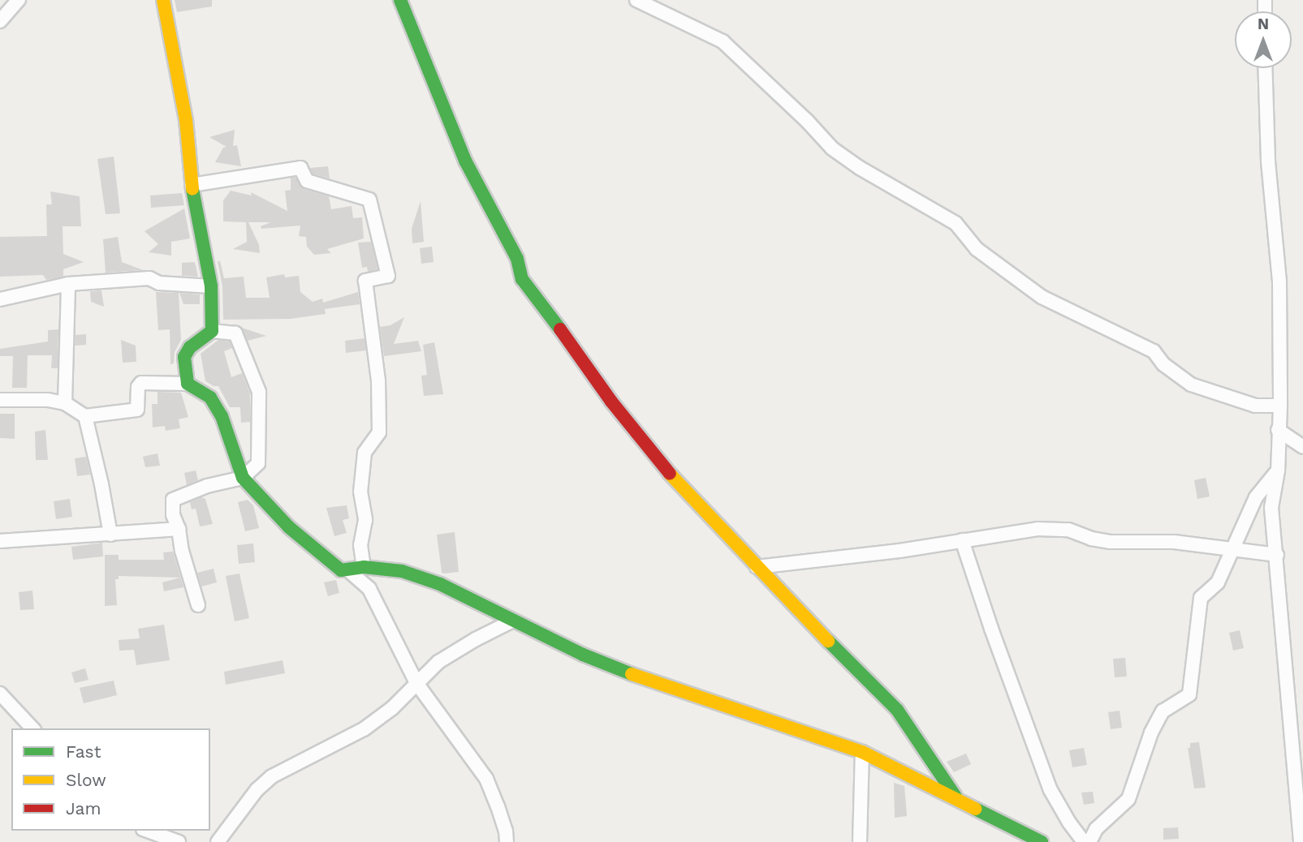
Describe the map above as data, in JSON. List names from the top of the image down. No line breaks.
{"legend":["Fast","Slow","Jam"],"north":"top"}
